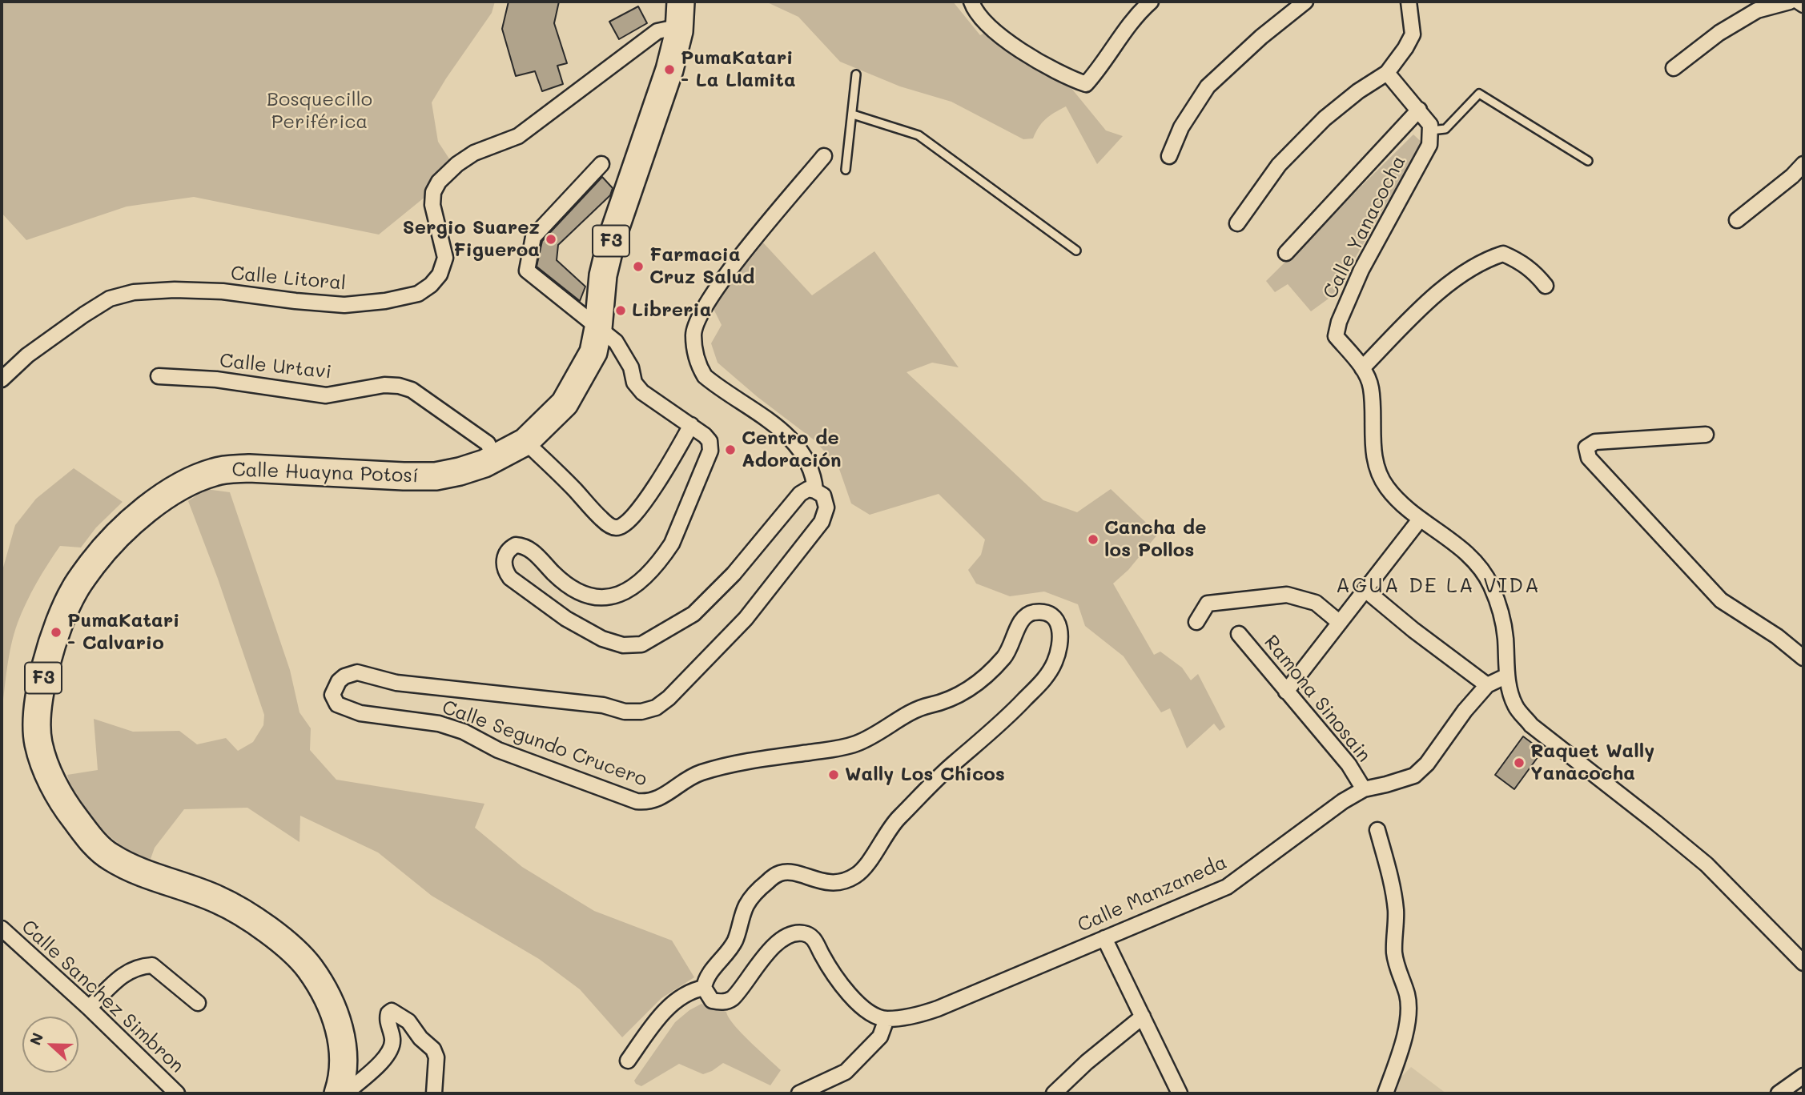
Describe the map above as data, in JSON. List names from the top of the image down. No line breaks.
{"streets":{"highway":["F3","Calle Huayna Potosí"],"street":["Calle Yanacocha","Calle Litoral","Calle Urtavi","Ramona Sinosain","Calle Segundo Crucero","Calle Manzaneda","Calle Sanchez Simbron"]},"crossings":[["Calle Yanacocha","Calle Manzaneda"],["F3","Calle Litoral"],["F3","Calle Huayna Potosí"],["Calle Litoral","Calle Huayna Potosí"],["Calle Urtavi","Calle Huayna Potosí"],["Ramona Sinosain","Calle Manzaneda"]],"districts":["AGUA DE LA VIDA"],"parks":["Bosquecillo Periférica"],"places":["PumaKatari - La Llamita","Sergio Suarez Figueroa","Farmacia Cruz Salud","Libreria","Centro de Adoración","Cancha de los Pollos","PumaKatari - Calvario","Raquet Wally Yanacocha","Wally Los Chicos"],"north":"left"}
